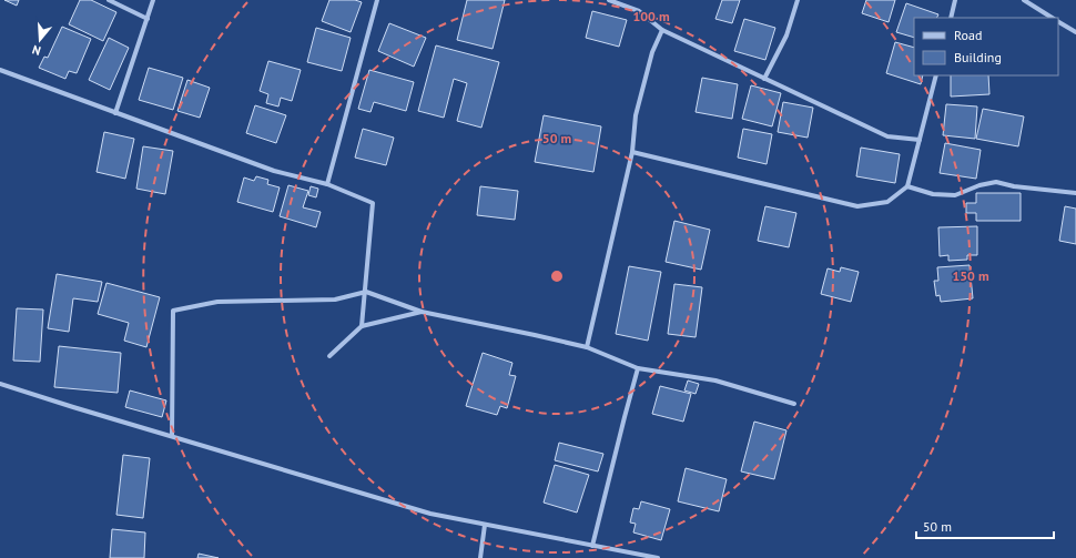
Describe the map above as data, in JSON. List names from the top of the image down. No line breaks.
{"legend":["Road","Building"],"scale_bar":"50 m","north":"bottom","rings":["100 m","50 m","150 m"]}
